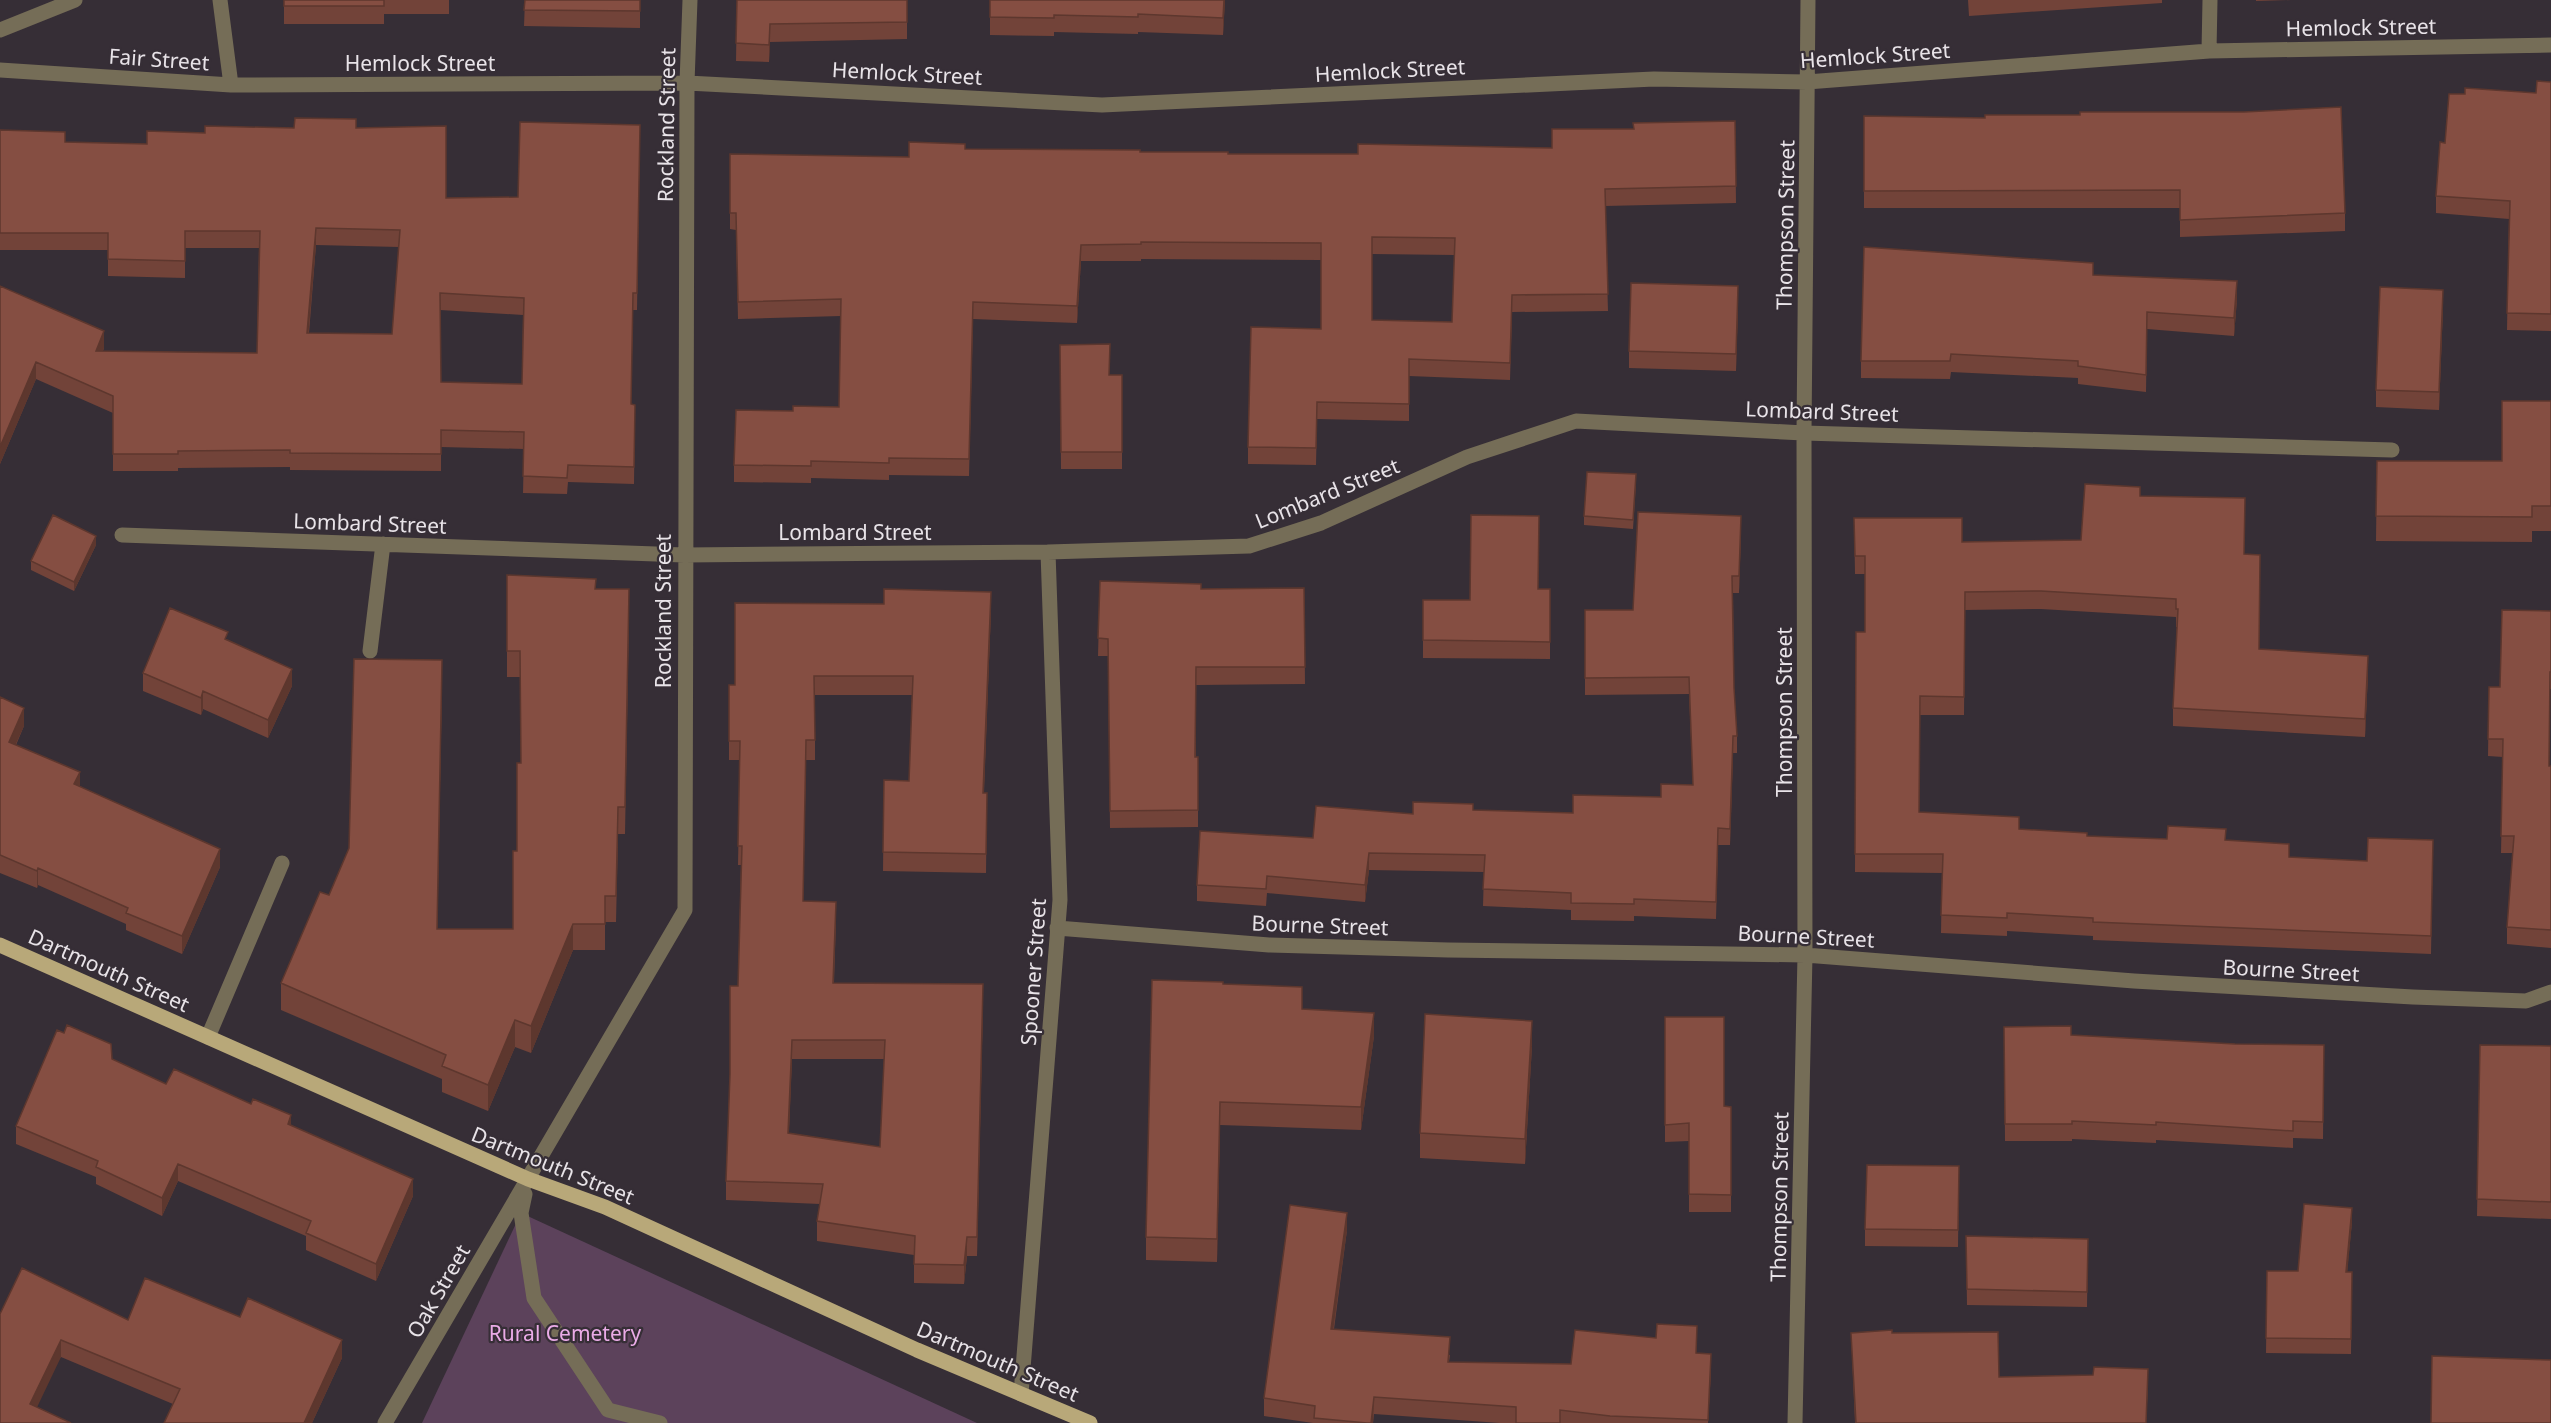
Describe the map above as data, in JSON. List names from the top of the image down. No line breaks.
{"streets":{"main road":["Dartmouth Street"],"street":["Hemlock Street","Fair Street","Rockland Street","Thompson Street","Lombard Street","Bourne Street","Spooner Street","Oak Street"]},"crossings":[["Hemlock Street","Fair Street"],["Hemlock Street","Rockland Street"],["Hemlock Street","Thompson Street"],["Rockland Street","Lombard Street"],["Rockland Street","Dartmouth Street"],["Rockland Street","Oak Street"],["Thompson Street","Lombard Street"],["Thompson Street","Bourne Street"],["Lombard Street","Spooner Street"],["Bourne Street","Spooner Street"],["Dartmouth Street","Spooner Street"],["Dartmouth Street","Oak Street"]],"parks":["Rural Cemetery"]}
